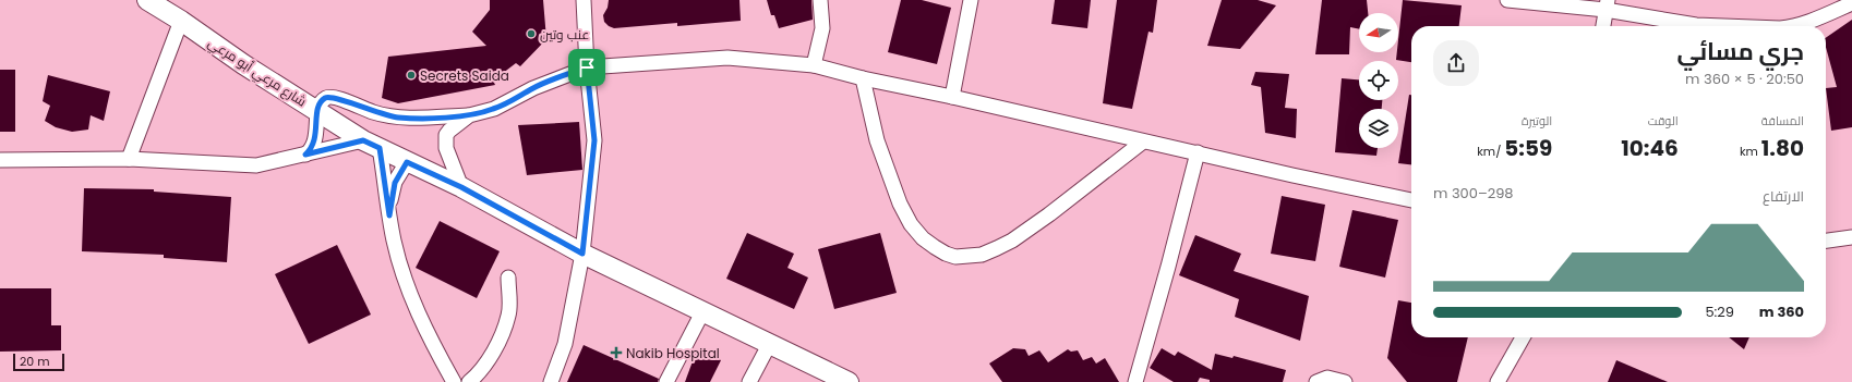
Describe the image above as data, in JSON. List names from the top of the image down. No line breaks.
{"streets":{"main road":["شارع مرعي أبو مرعي"]},"places":{"other":["عنب وتين","Secrets Saida"],"health":["Nakib Hospital"]},"scale_bar":"20 m","north":"left","page":{"heading":["جري مسائي","20:50 · 5 × 360 m"],"stats":[["المسافة","1.80 km"],["الوقت","10:46"],["الوتيرة","5:59 /km"]],"chart":["الارتفاع","298–300 m"],"list":[{"name":"360 m","note":"5:29"}],"scale":"20 m"}}
